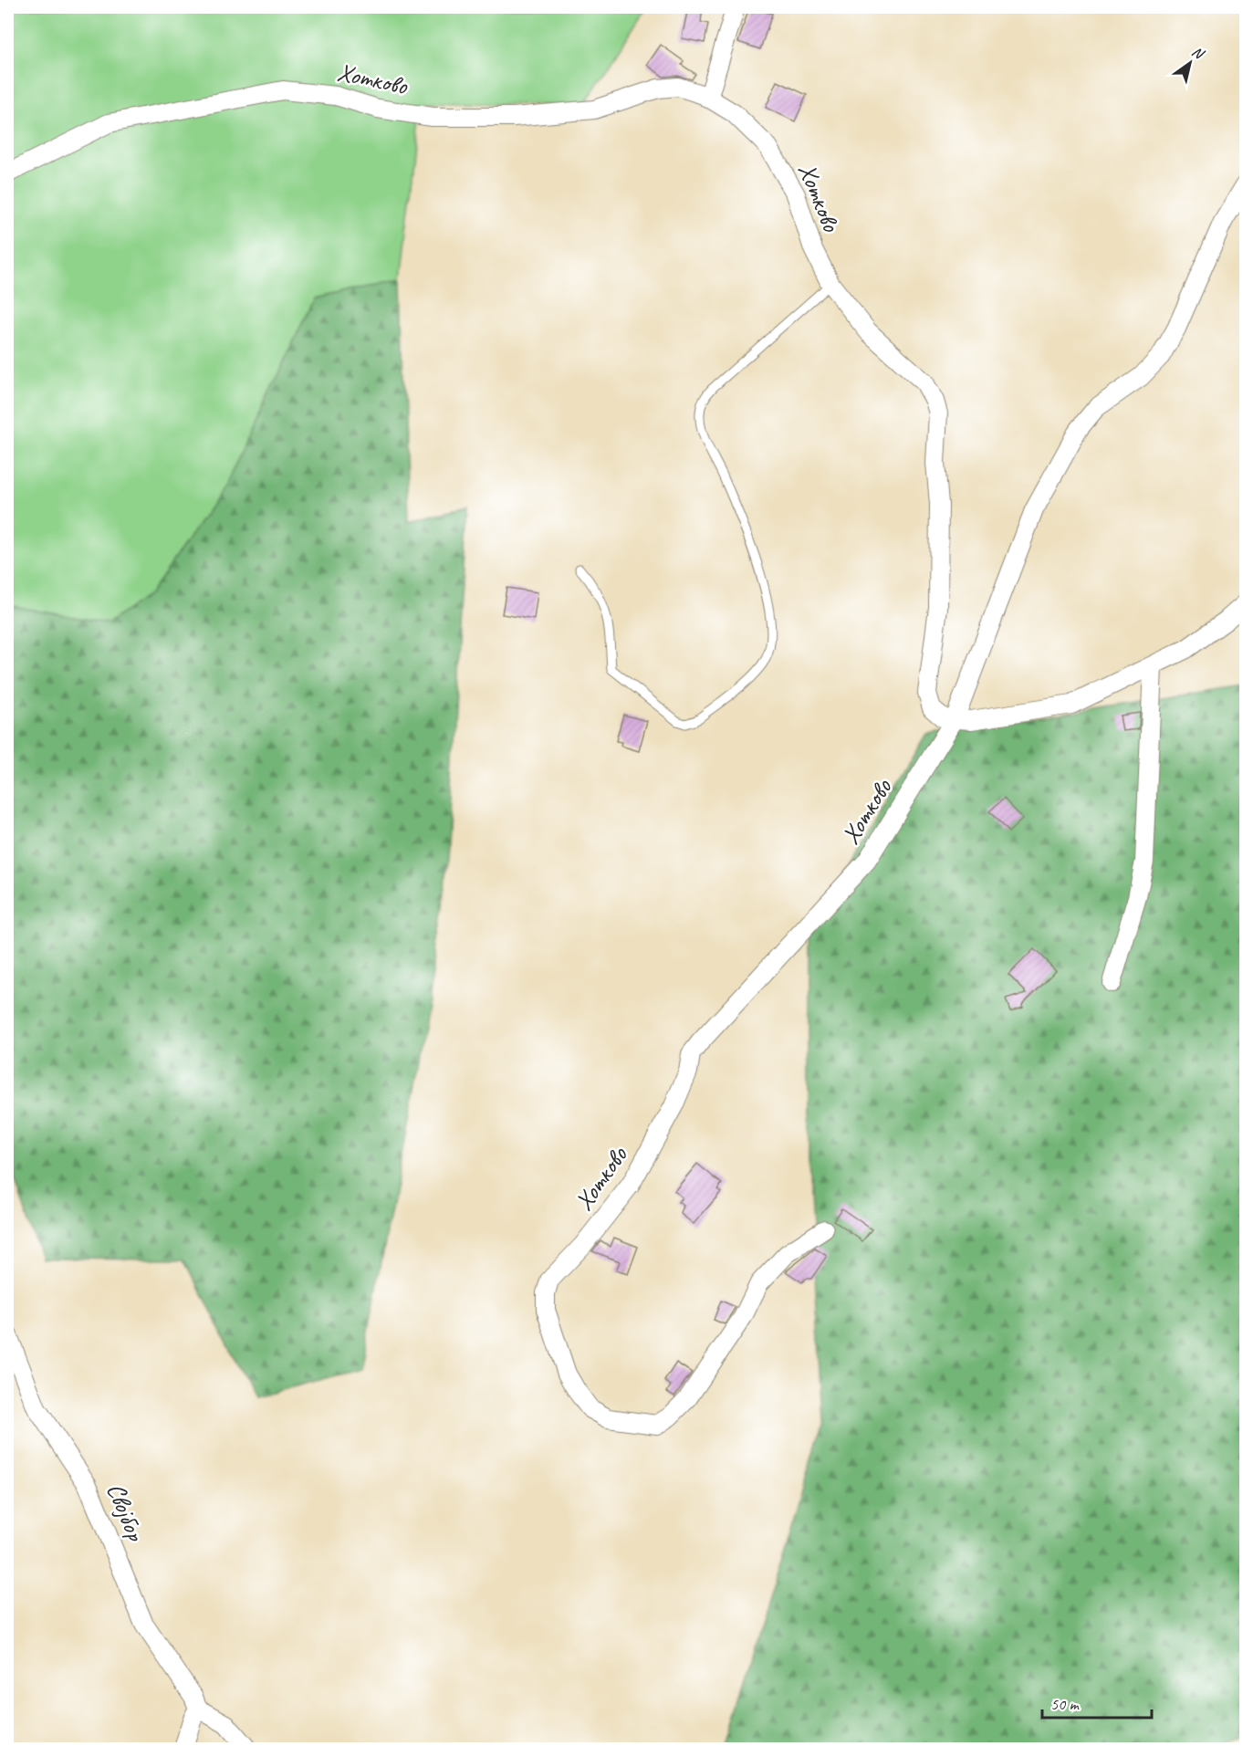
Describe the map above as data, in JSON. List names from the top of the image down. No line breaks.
{"streets":{"street":["Хотково","Својбор"]},"scale_bar":"50 m","north":"top right"}
